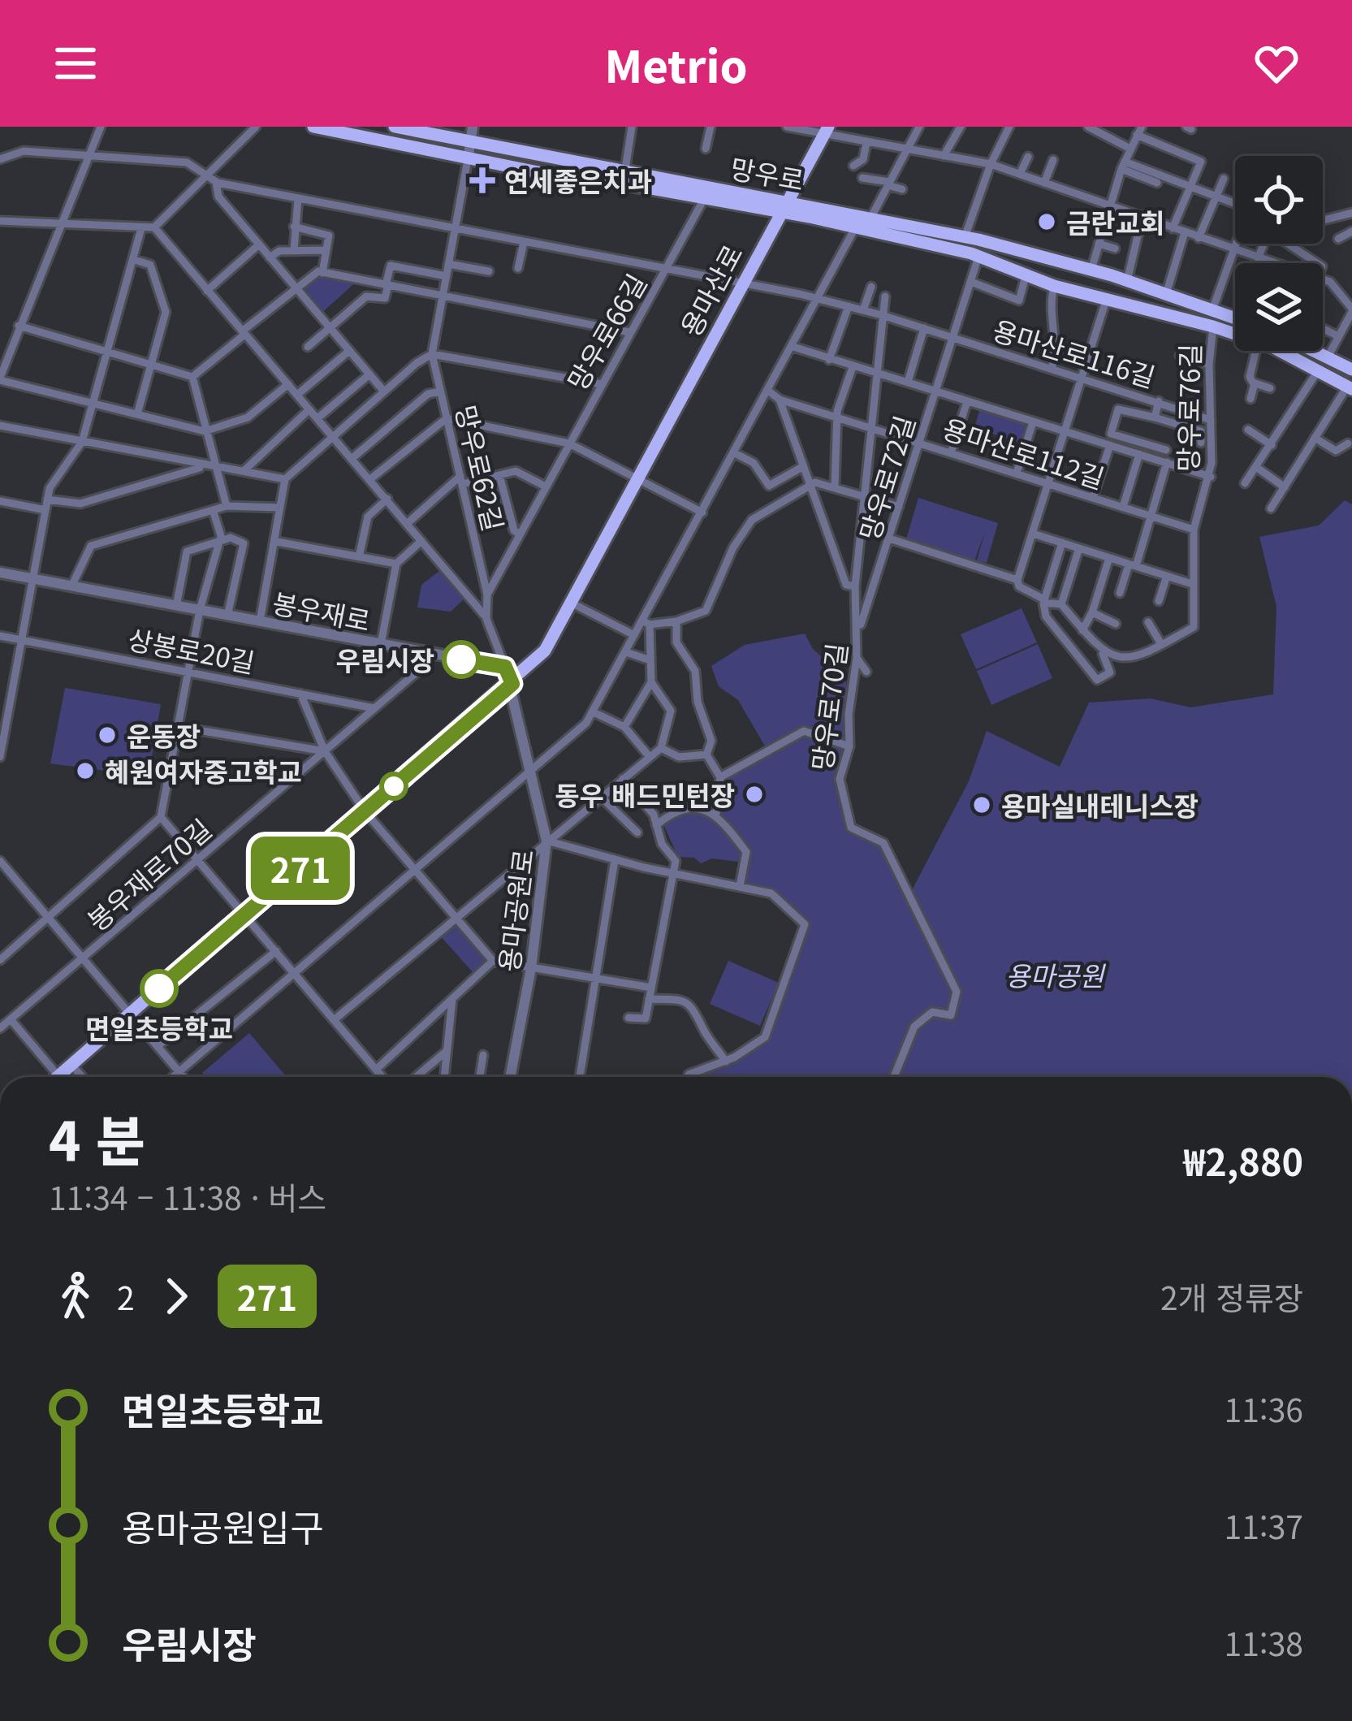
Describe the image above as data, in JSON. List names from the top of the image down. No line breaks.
{"streets":{"main road":["망우로","용마산로"],"street":["망우로66길","용마산로116길","망우로76길","용마산로112길","망우로62길","망우로72길","봉우재로","상봉로20길","망우로70길","봉우재로70길","용마공원로"]},"crossings":[["망우로","용마산로"],["망우로","망우로66길"],["망우로","망우로76길"],["망우로","망우로62길"],["망우로","망우로72길"],["용마산로","용마산로116길"],["용마산로","용마공원로"],["망우로66길","용마산로116길"],["망우로66길","망우로62길"],["용마산로116길","망우로76길"],["용마산로116길","망우로62길"],["용마산로116길","망우로72길"],["용마산로116길","망우로70길"],["망우로76길","용마산로112길"],["용마산로112길","망우로72길"],["용마산로112길","망우로70길"],["망우로62길","봉우재로"],["망우로72길","망우로70길"],["봉우재로","봉우재로70길"],["상봉로20길","봉우재로70길"]],"parks":["용마공원"],"places":{"health":["연세좋은치과"],"other":["금란교회","우림시장","운동장","혜원여자중고학교","동우 배드민턴장","용마실내테니스장","면일초등학교"]},"lines":["bus line 271"],"page":{"header":"Metrio","on_map":"271","heading":["4 분","11:34 – 11:38 · 버스","₩2,880"],"legs":["2","271","2개 정류장"],"list":[{"name":"면일초등학교","value":"11:36"},{"name":"용마공원입구","value":"11:37"},{"name":"우림시장","value":"11:38"}]}}
